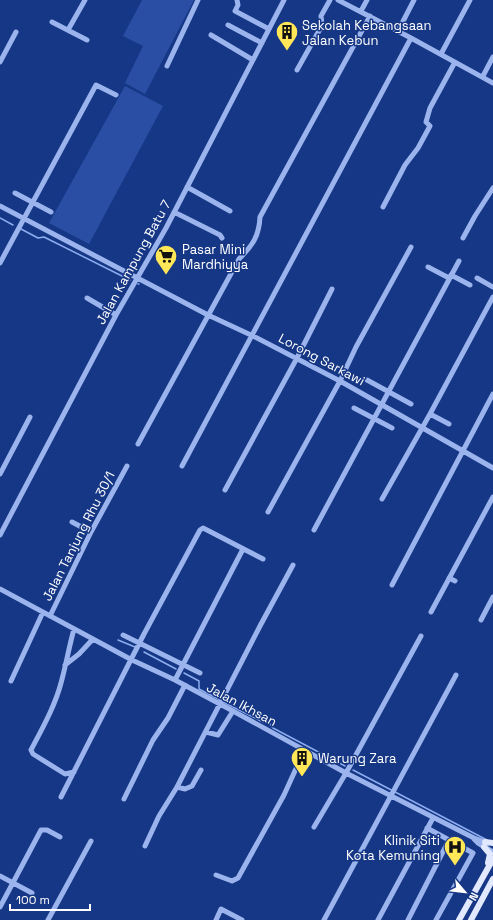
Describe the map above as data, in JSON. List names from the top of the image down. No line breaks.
{"streets":{"street":["Jalan Kampung Batu 7","Lorong Sarkawi","Jalan Tanjung Rhu 30/1","Jalan Ikhsan"]},"crossings":[["Jalan Kampung Batu 7","Lorong Sarkawi"],["Jalan Tanjung Rhu 30/1","Jalan Ikhsan"]],"places":{"building":["Sekolah Kebangsaan Jalan Kebun","Warung Zara"],"supermarket":["Pasar Mini Mardhiyya"],"hospital":["Klinik Siti Kota Kemuning"]},"scale_bar":"100 m","north":"bottom right"}
